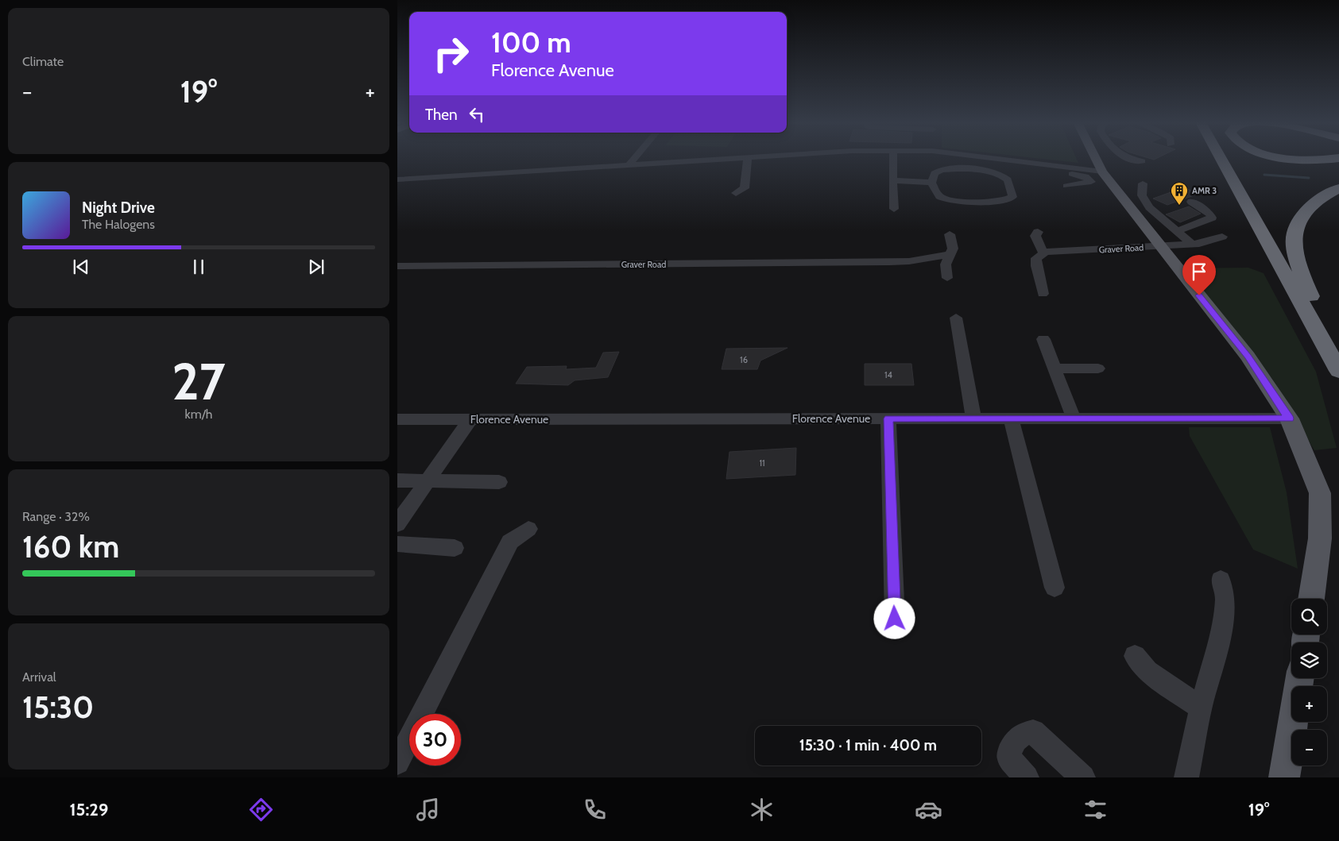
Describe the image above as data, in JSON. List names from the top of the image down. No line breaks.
{"streets":{"street":["Graver Road","Florence Avenue"]},"places":{"building":["AMR 3"]},"house_numbers":["16","14","11"],"page":{"tile":["Climate",["27","km/h"],["Range · 32%","160 km"],["Arrival","15:30"]],"turn":["100 m","Florence Avenue"],"heat":["−","19°","+"],"then":"Then","song":["Night Drive","The Halogens"],"map_buttons":["+","−"],"limit":"30","trip":"15:30 · 1 min · 400 m","tabs":["15:29","19°"]}}
